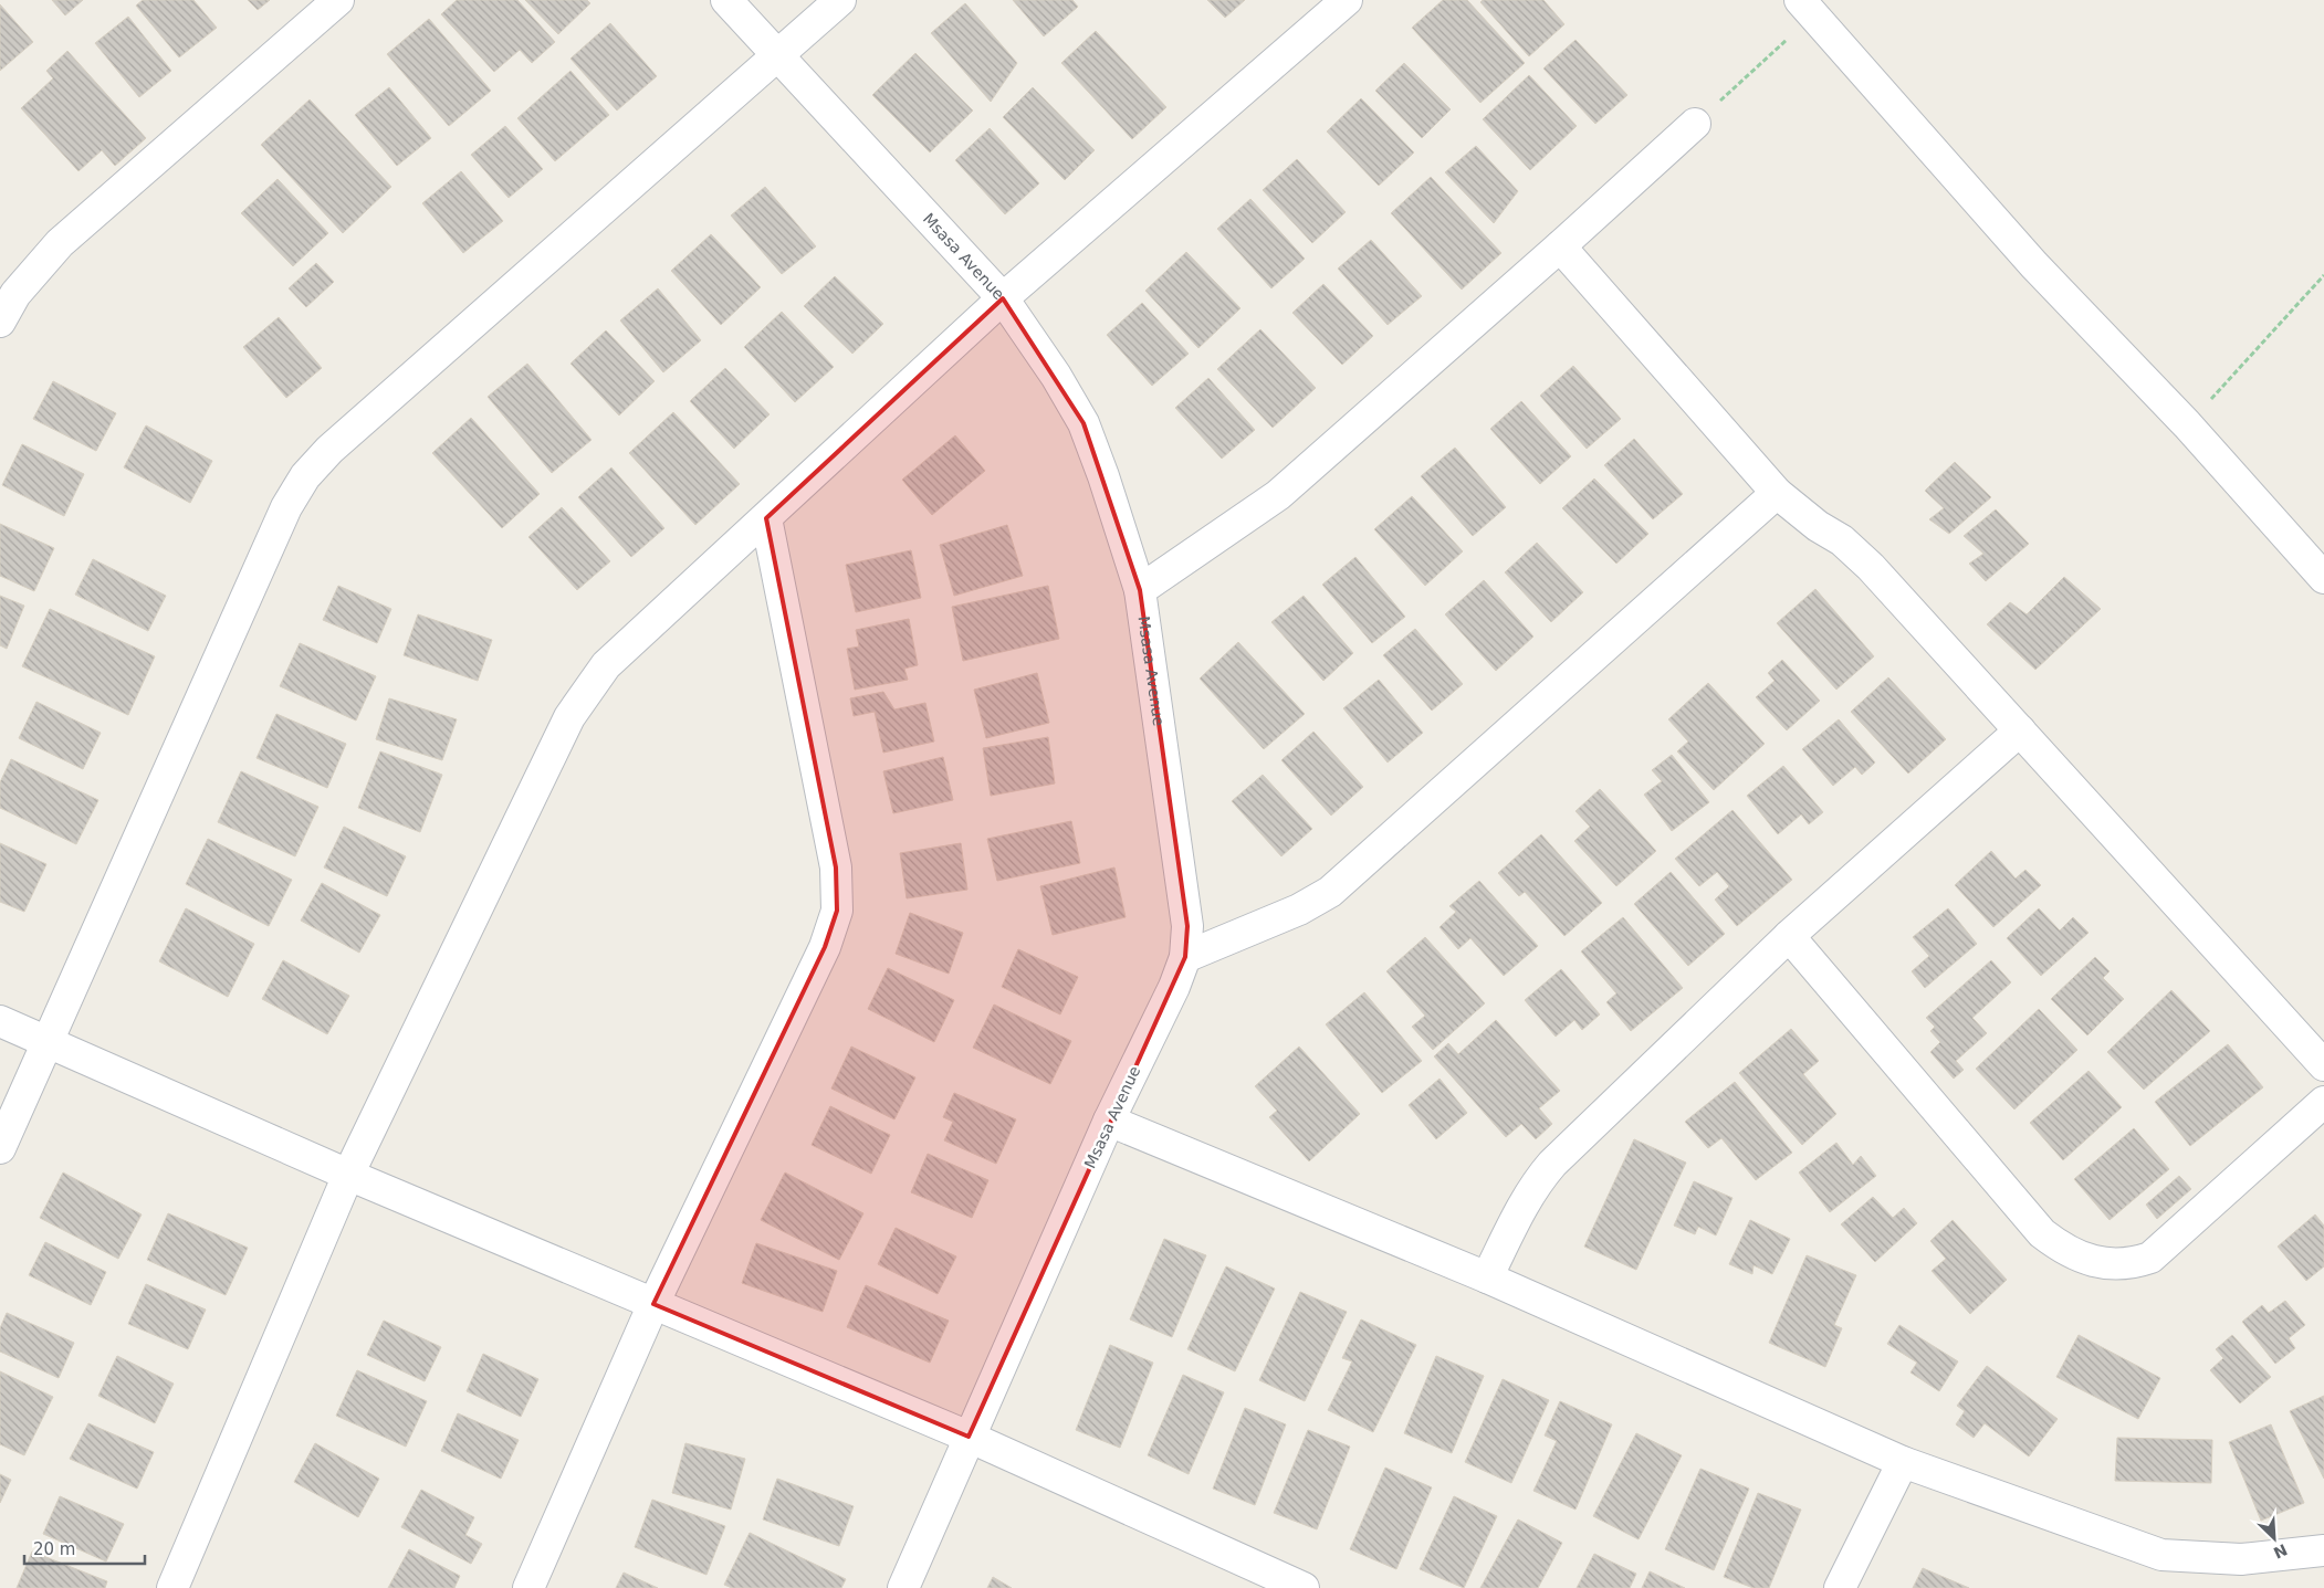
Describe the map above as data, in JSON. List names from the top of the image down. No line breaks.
{"streets":{"street":["Msasa Avenue"]},"scale_bar":"20 m","north":"bottom right"}
